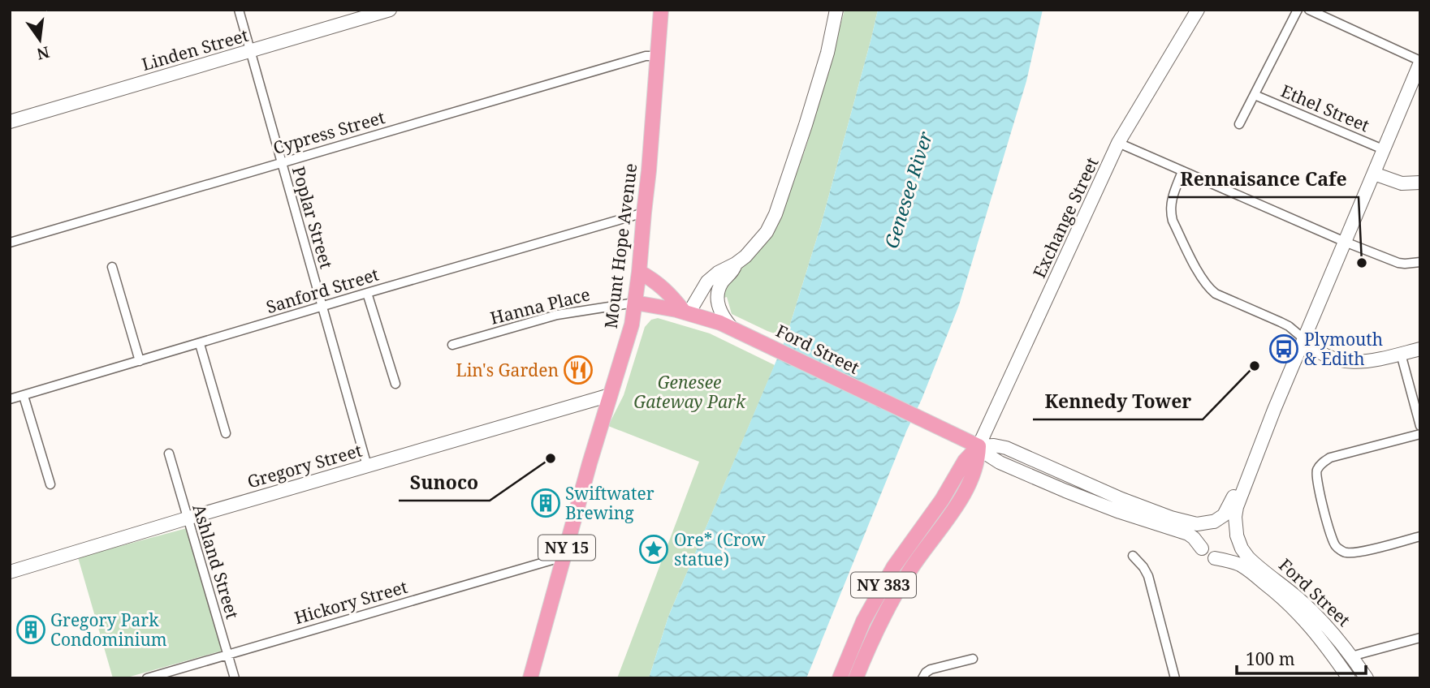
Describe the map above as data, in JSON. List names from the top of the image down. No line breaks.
{"streets":{"main road":["Mount Hope Avenue","Ford Street","NY 15","NY 383"],"street":["Linden Street","Ethel Street","Cypress Street","Poplar Street","Exchange Street","Sanford Street","Hanna Place","Gregory Street","Ashland Street","Hickory Street"]},"crossings":[["Linden Street","Poplar Street"],["Cypress Street","Poplar Street"],["Cypress Street","Mount Hope Avenue"],["Poplar Street","Sanford Street"],["Poplar Street","Gregory Street"],["Exchange Street","Ford Street"],["Exchange Street","NY 383"],["Mount Hope Avenue","Sanford Street"],["Mount Hope Avenue","Hanna Place"],["Mount Hope Avenue","Ford Street"],["Mount Hope Avenue","Gregory Street"],["Mount Hope Avenue","Hickory Street"],["Hanna Place","Ford Street"],["Ford Street","NY 383"],["Gregory Street","Ashland Street"],["Ashland Street","Hickory Street"]],"water":["Genesee River"],"parks":["Genesee Gateway Park"],"places":{"other":["Rennaisance Cafe","Kennedy Tower","Sunoco"],"bus stop":["Plymouth & Edith"],"restaurant":["Lin's Garden"],"building":["Swiftwater Brewing","Gregory Park Condominium"],"place":["Ore* (Crow statue)"]},"scale_bar":"100 m","north":"bottom"}
